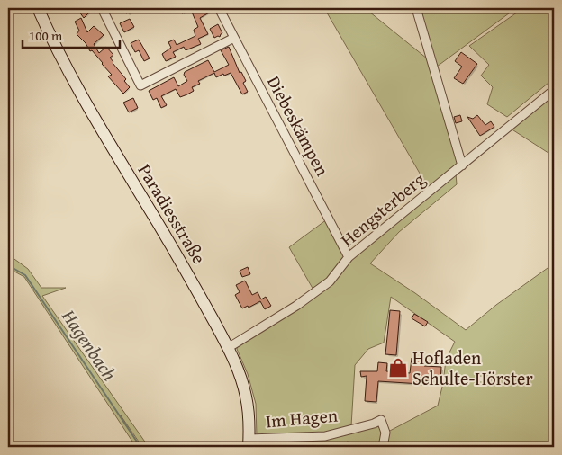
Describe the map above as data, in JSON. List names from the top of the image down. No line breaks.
{"streets":{"main road":["Paradiesstraße"],"street":["Diebeskämpen","Hengsterberg","Im Hagen"]},"crossings":[["Diebeskämpen","Hengsterberg"],["Hengsterberg","Paradiesstraße"],["Paradiesstraße","Im Hagen"]],"water":["Hagenbach"],"places":{"shop":["Hofladen Schulte-Hörster"]},"scale_bar":"100 m"}
